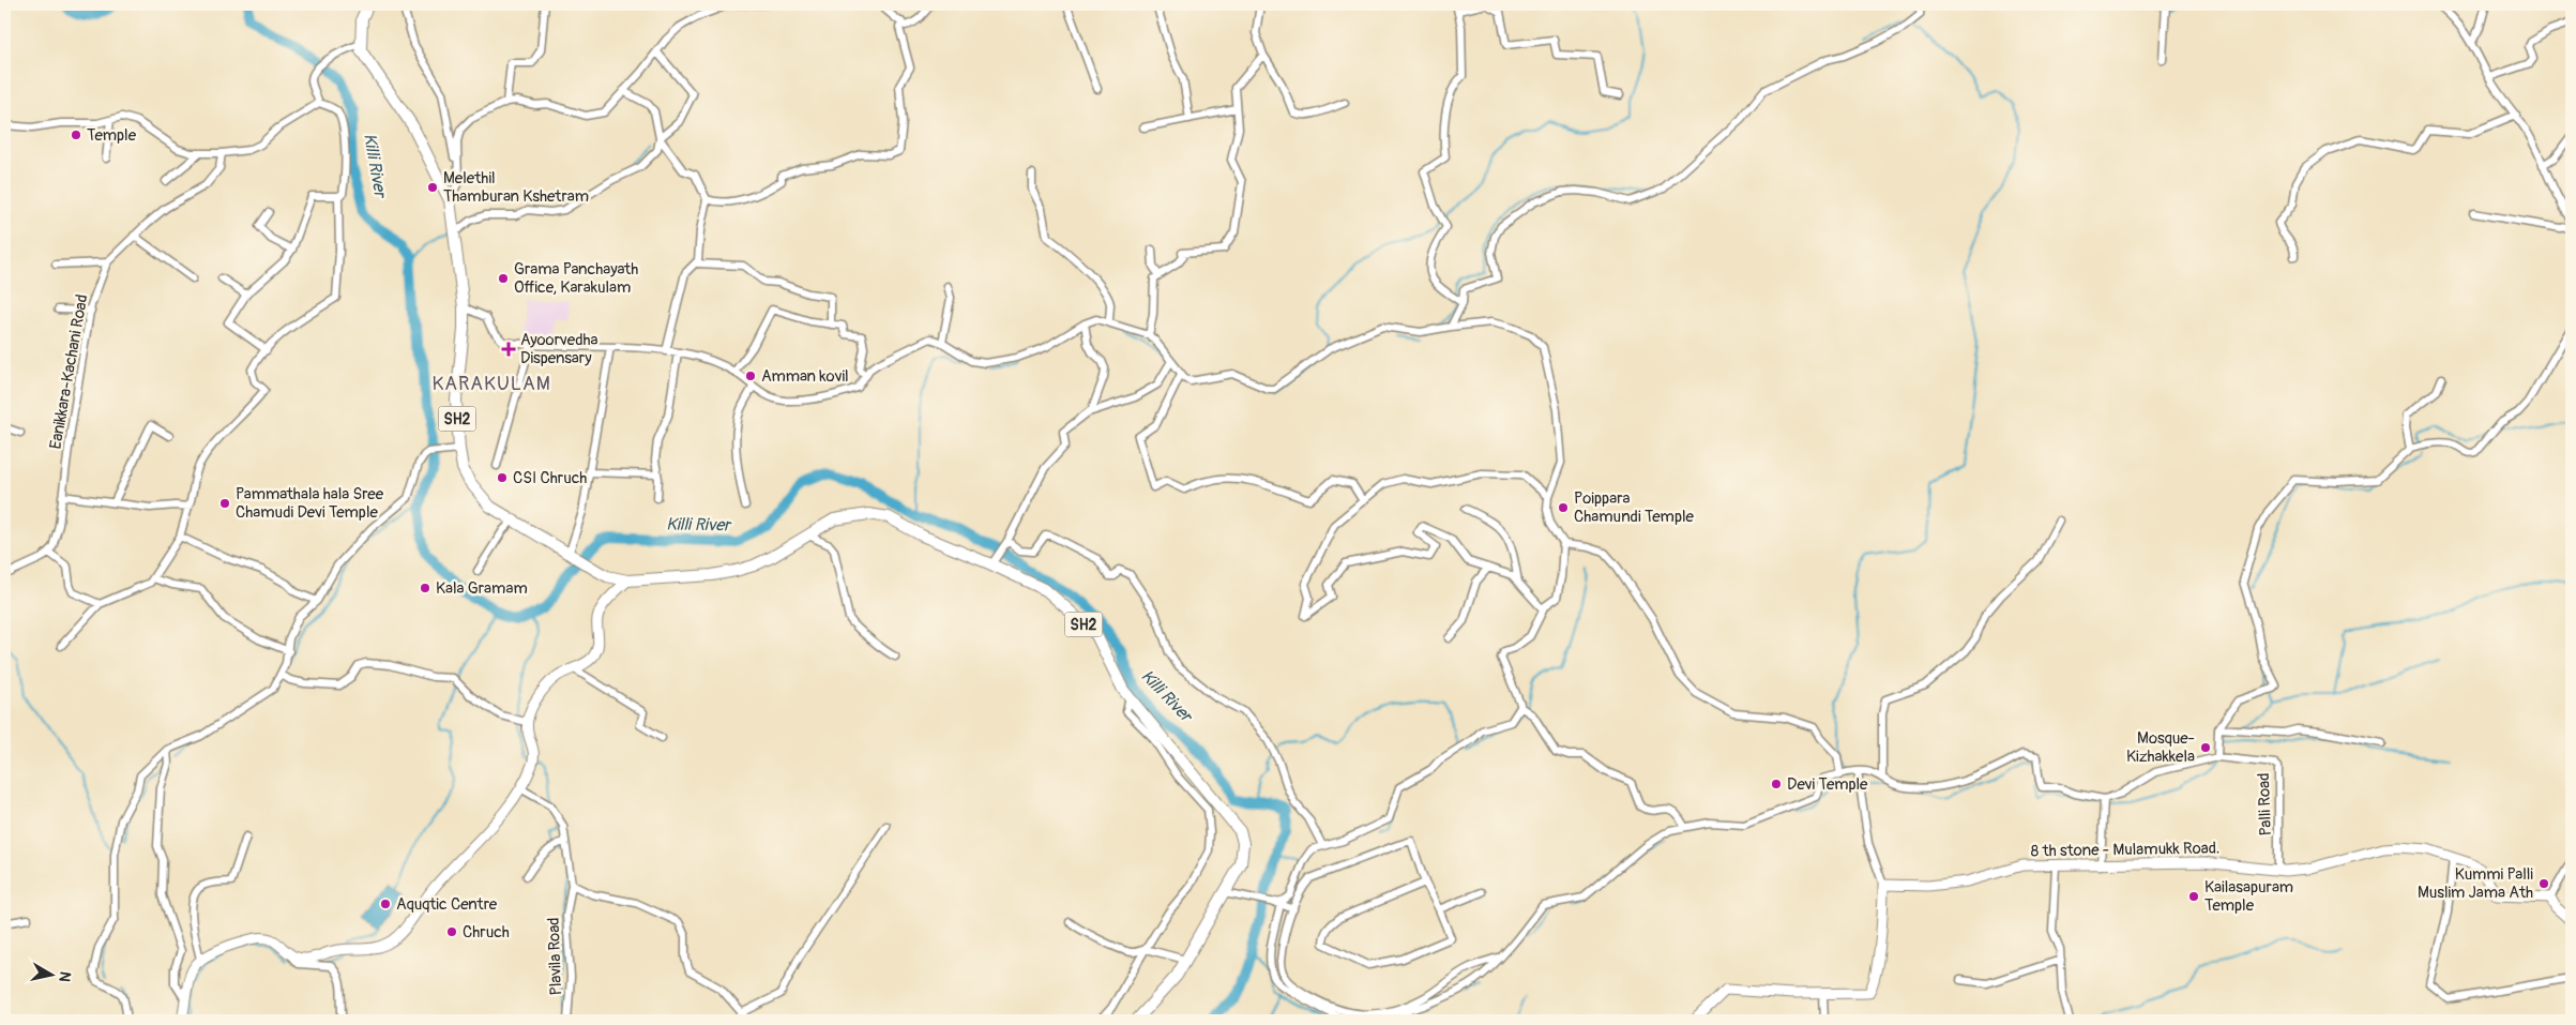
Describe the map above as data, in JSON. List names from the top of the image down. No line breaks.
{"streets":{"main road":["SH2","8 th stone - Mulamukk Road."],"street":["Eanikkara-Kachani Road","Palli Road","Plavila Road"]},"crossings":[["Palli Road","8 th stone - Mulamukk Road."]],"districts":["KARAKULAM"],"water":["Killi River"],"places":{"other":["Temple","Melethil Thamburan Kshetram","Grama Panchayath Office, Karakulam","Amman kovil","CSI Chruch","Pammathala hala Sree Chamudi Devi Temple","Poippara Chamundi Temple","Kala Gramam","Mosque- Kizhakkela","Devi Temple","Kummi Palli Muslim Jama Ath","Kailasapuram Temple","Aquqtic Centre","Chruch"],"health":["Ayoorvedha Dispensary"]},"north":"right"}
